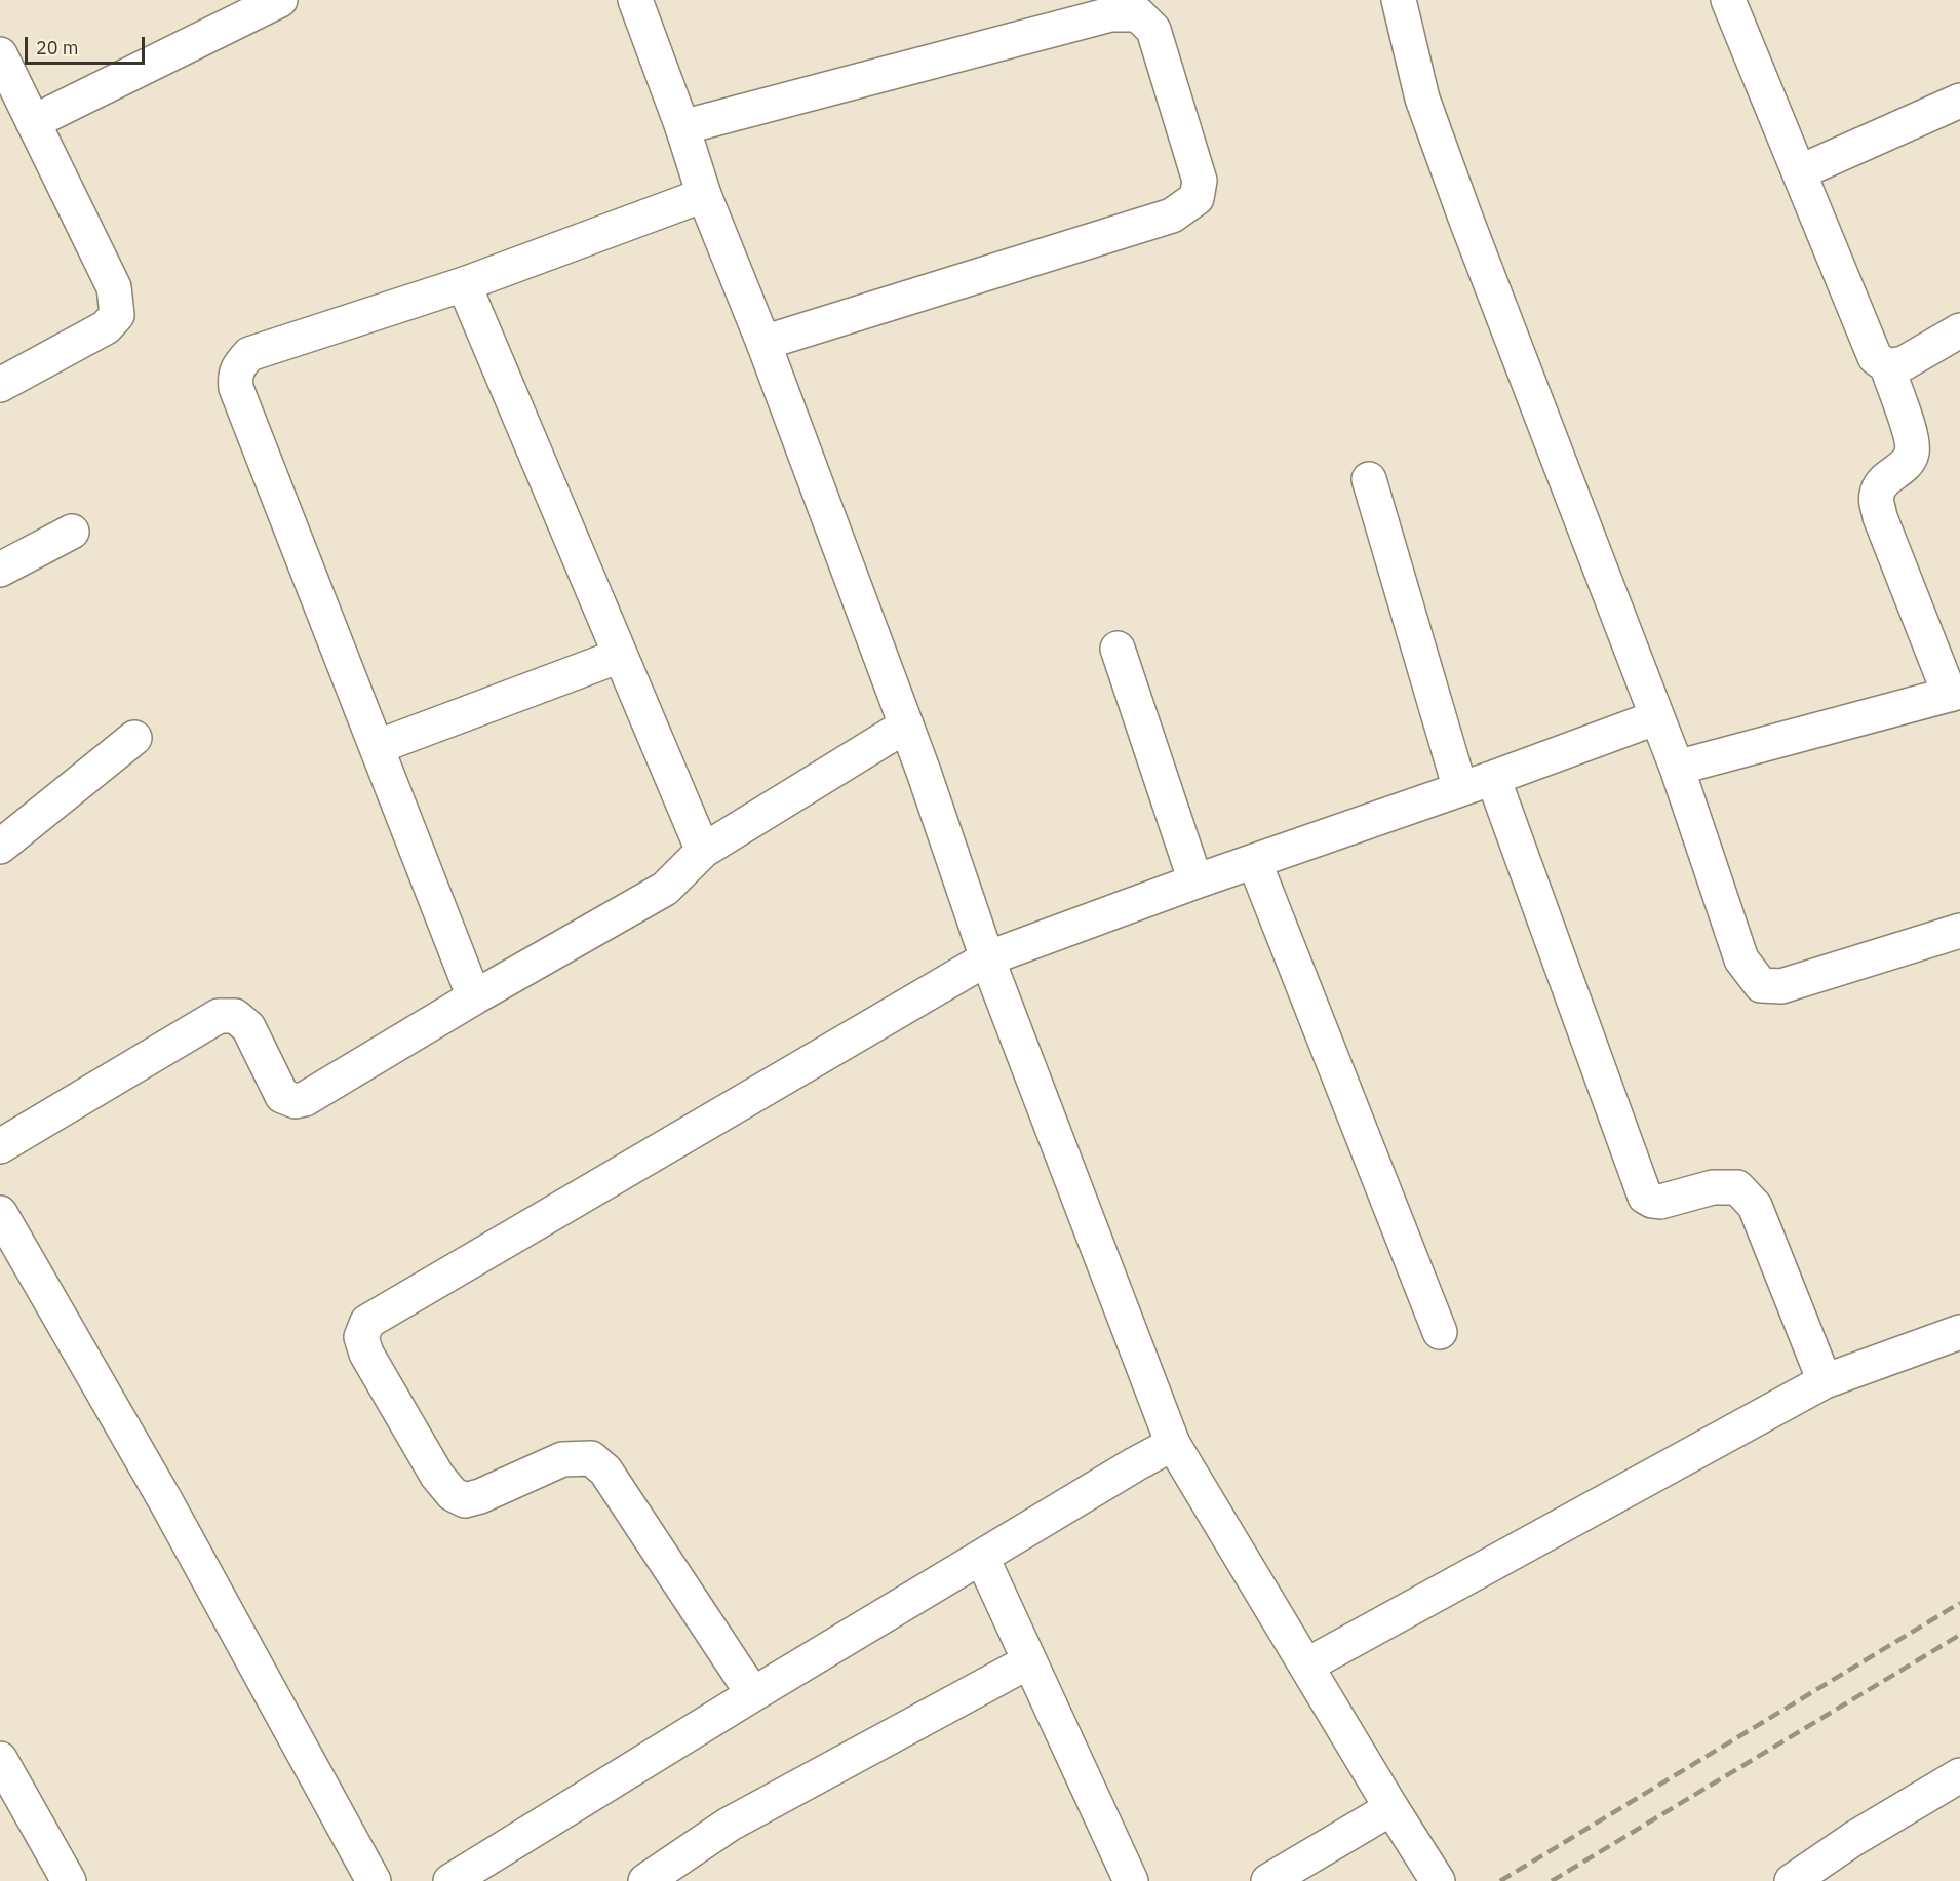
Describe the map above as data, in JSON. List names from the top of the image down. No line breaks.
{"scale_bar":"20 m"}
